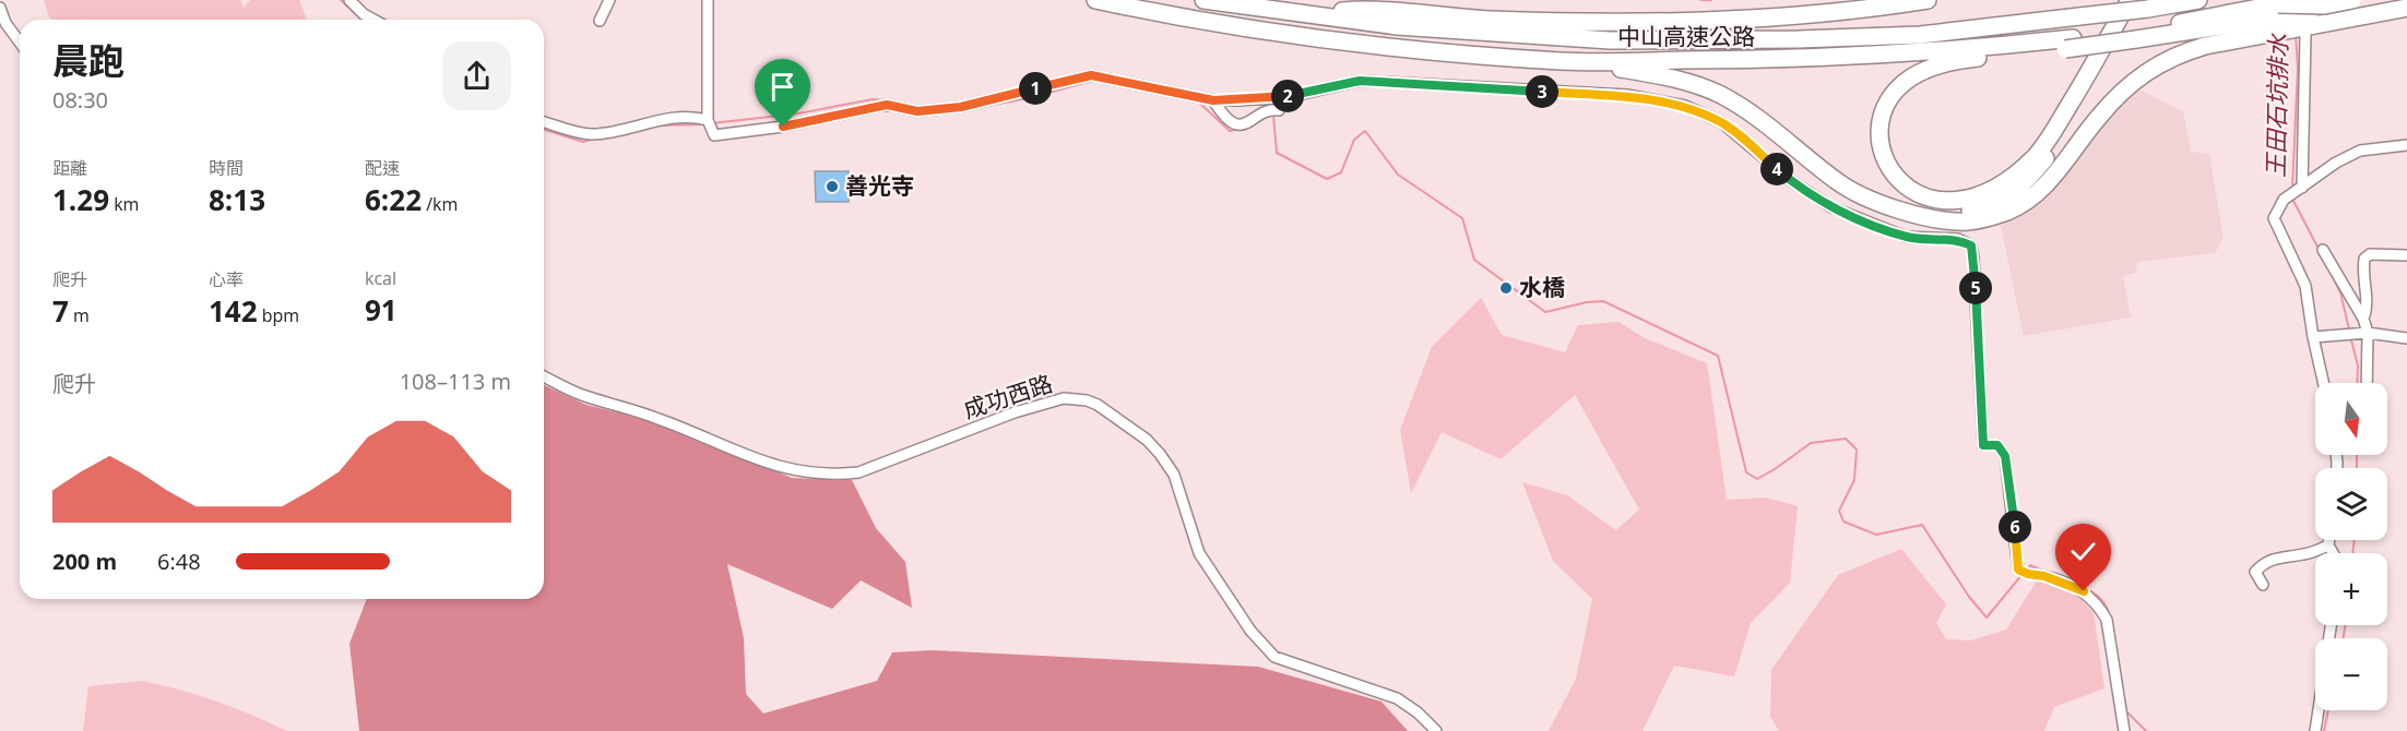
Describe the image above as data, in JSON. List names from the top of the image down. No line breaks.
{"streets":{"highway":["中山高速公路"],"street":["成功西路"]},"water":["王田石坑排水"],"places":["善光寺","水橋"],"north":"bottom","page":{"heading":["晨跑","08:30"],"pins":["1","3","2","4","5","6"],"stats":[["距離","1.29 km"],["時間","8:13"],["配速","6:22 /km"],["爬升","7 m"],["心率","142 bpm"],["kcal","91"]],"chart":["爬升","108–113 m"],"map_buttons":["+","−"],"list":[{"name":"200 m","note":"6:48"}]}}
